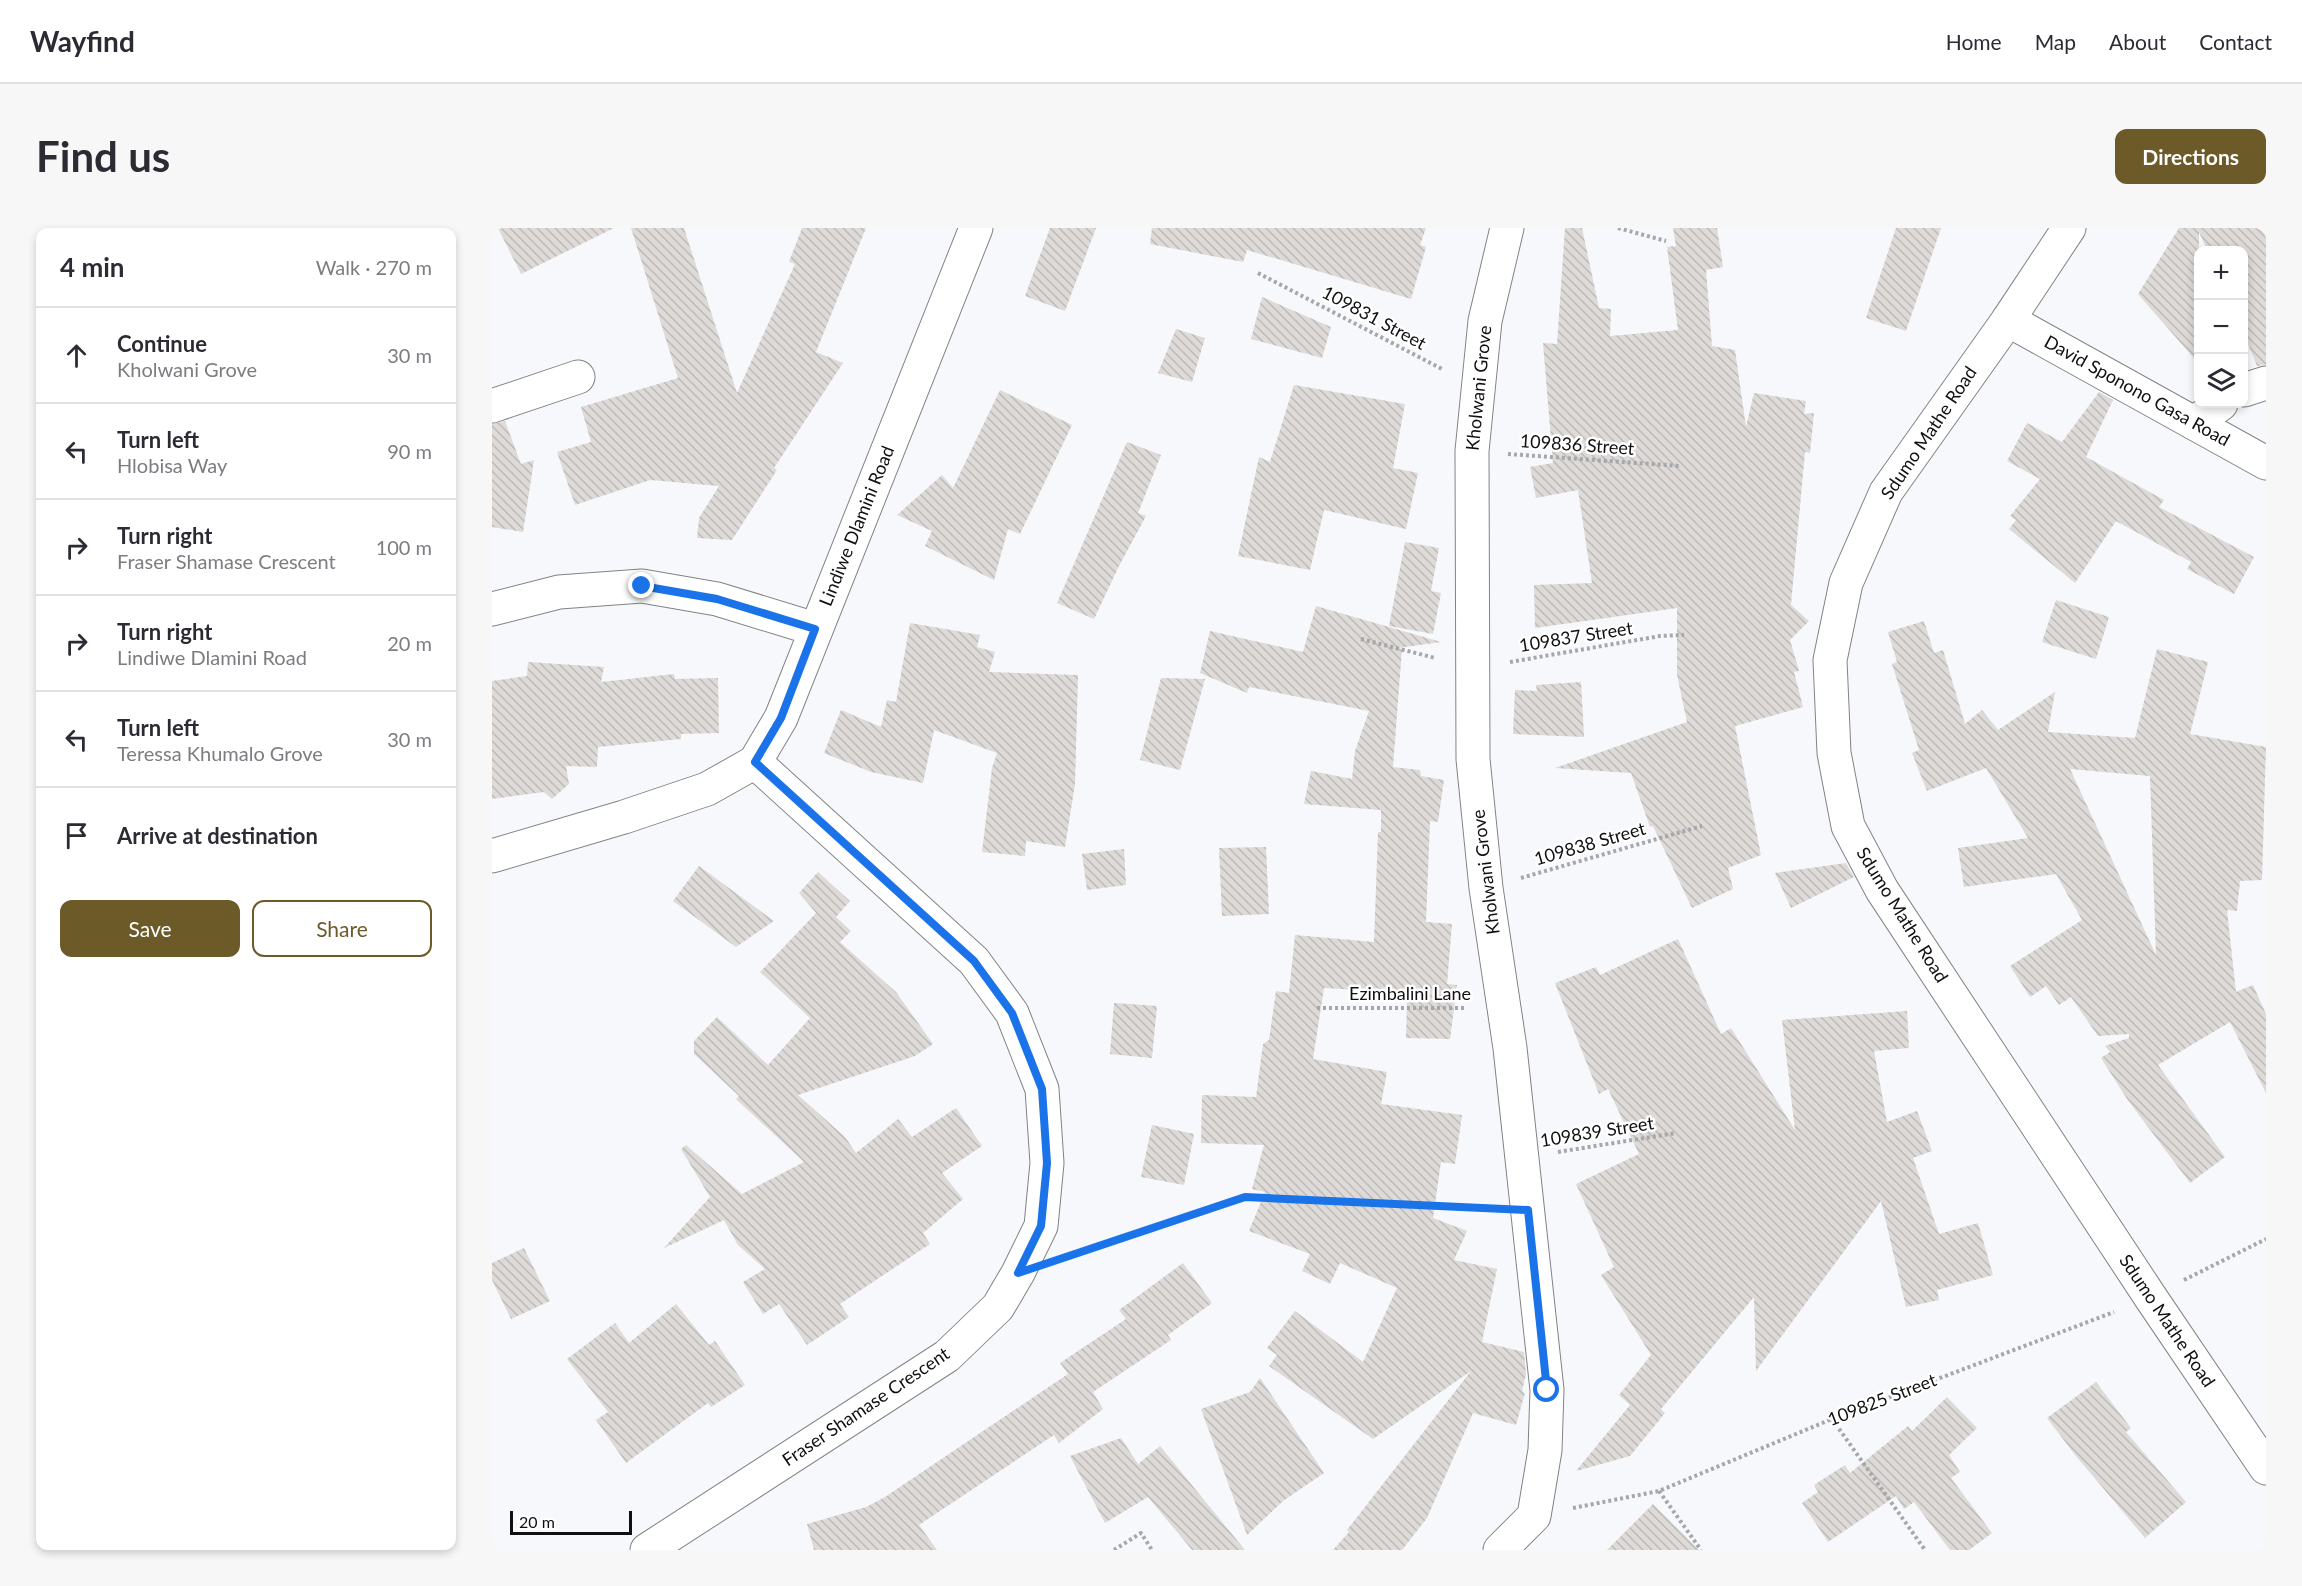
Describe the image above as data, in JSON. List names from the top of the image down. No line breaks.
{"streets":{"street":["Kholwani Grove","David Sponono Gasa Road","Sdumo Mathe Road","Lindiwe Dlamini Road","Fraser Shamase Crescent"],"path":["109831 Street","109836 Street","109837 Street","109838 Street","Ezimbalini Lane","109839 Street","109825 Street"]},"crossings":[["109831 Street","Kholwani Grove"],["Kholwani Grove","109836 Street"],["Kholwani Grove","109837 Street"],["Kholwani Grove","109838 Street"],["Kholwani Grove","Ezimbalini Lane"],["Kholwani Grove","109839 Street"],["Kholwani Grove","109825 Street"],["David Sponono Gasa Road","Sdumo Mathe Road"],["Sdumo Mathe Road","109825 Street"],["Lindiwe Dlamini Road","Fraser Shamase Crescent"]],"scale_bar":"20 m","page":{"header":"Wayfind","nav":["Home","Map","About","Contact"],"buttons":["Directions",["Save","Share"]],"title":"Find us","heading":["4 min","Walk · 270 m"],"map_buttons":["+","−"],"list":[["Continue","Kholwani Grove","30 m"],["Turn left","Hlobisa Way","90 m"],["Turn right","Fraser Shamase Crescent","100 m"],["Turn right","Lindiwe Dlamini Road","20 m"],["Turn left","Teressa Khumalo Grove","30 m"],"Arrive at destination"],"scale":"20 m"}}
